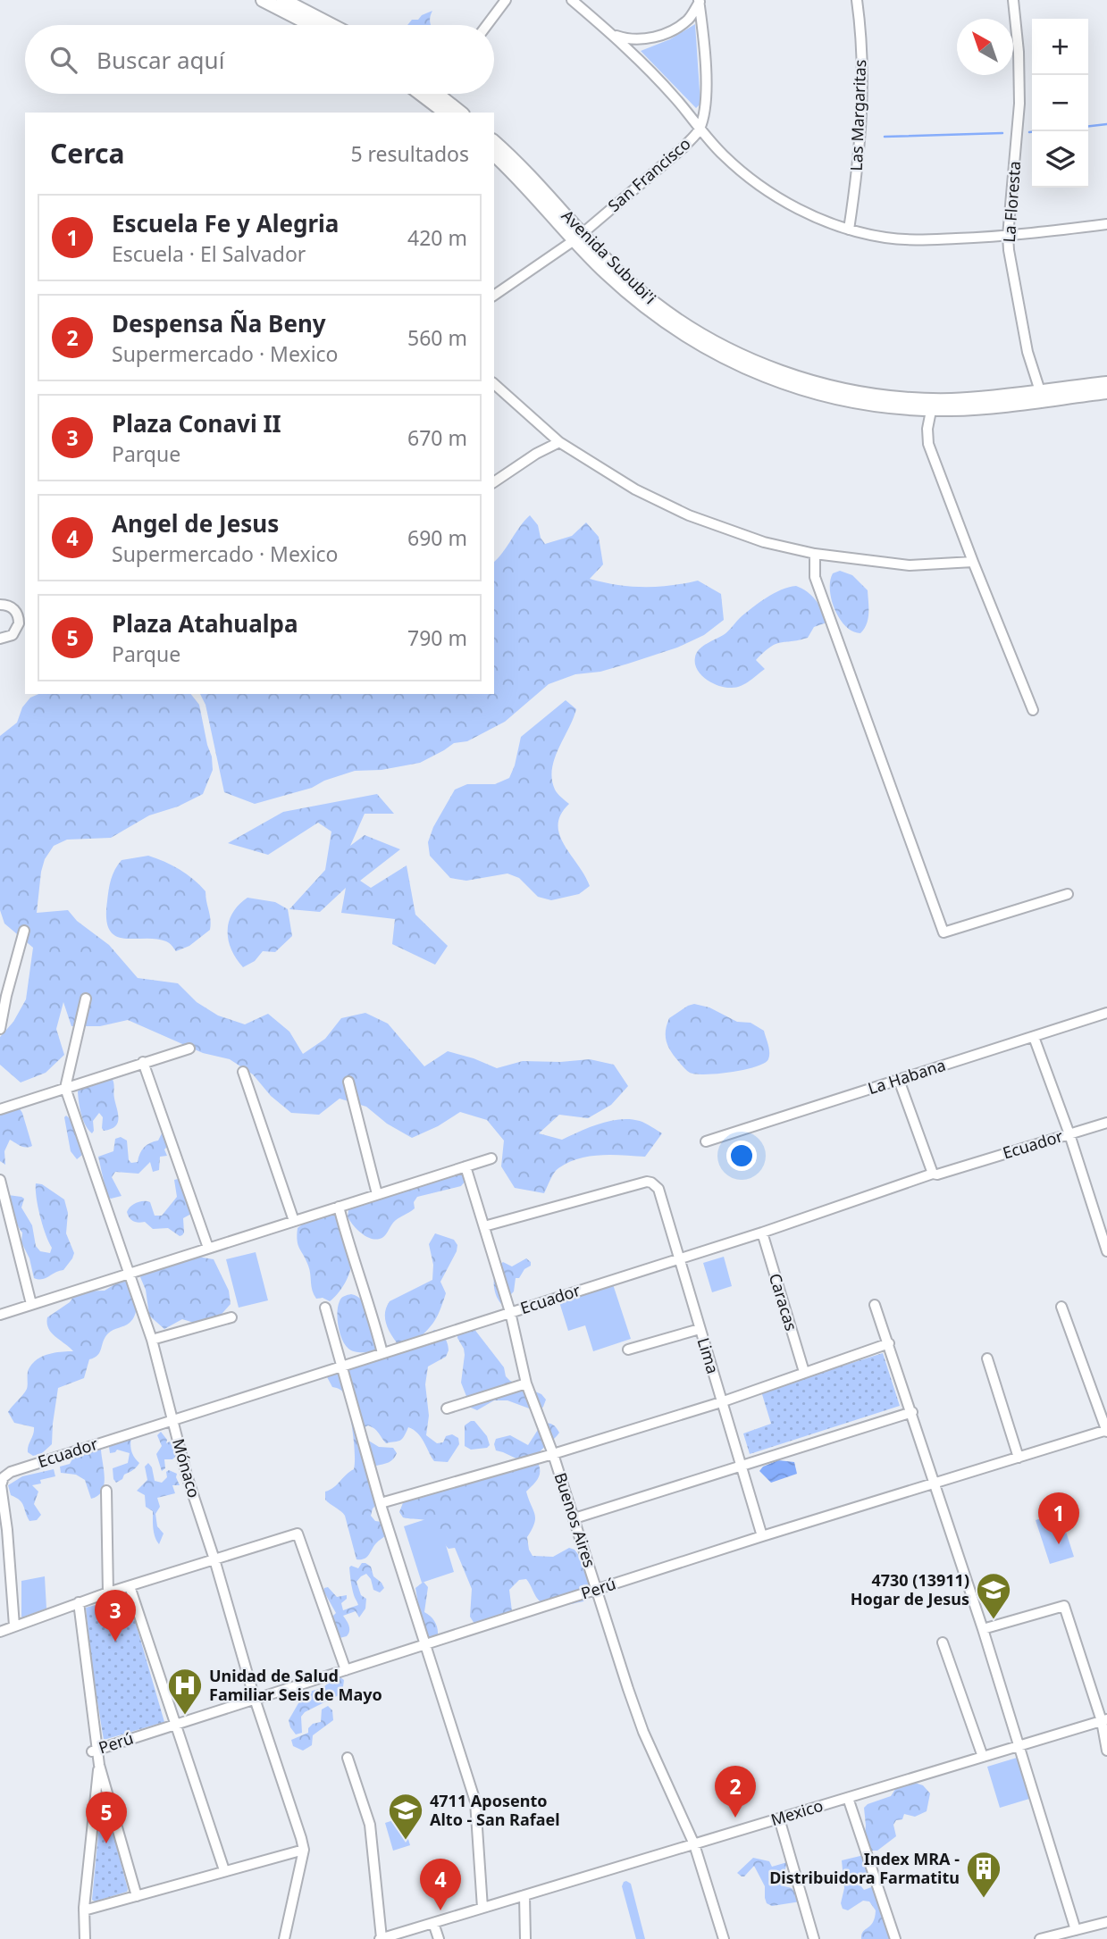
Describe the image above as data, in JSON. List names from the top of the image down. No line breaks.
{"streets":{"street":["Las Margaritas","San Francisco","La Floresta","Avenida Sububi'i","La Habana","Ecuador","Caracas","Lima","Mónaco","Buenos Aires","Perú","Mexico"]},"crossings":[["San Francisco","Avenida Sububi'i"],["La Floresta","Avenida Sububi'i"],["Ecuador","Caracas"],["Ecuador","Lima"],["Ecuador","Mónaco"],["Ecuador","Buenos Aires"],["Lima","Buenos Aires"],["Lima","Perú"],["Mónaco","Perú"],["Buenos Aires","Perú"],["Buenos Aires","Mexico"]],"places":{"school or university":["4730 (13911) Hogar de Jesus","4711 Aposento Alto - San Rafael"],"hospital":["Unidad de Salud Familiar Seis de Mayo"],"building":["Index MRA - Distribuidora Farmatitu"]},"north":"top left","page":{"map_buttons":["+","−"],"search":"Buscar aquí","heading":["Cerca","5 resultados"],"list":[{"mark":"1","name":"Escuela Fe y Alegria","note":"Escuela · El Salvador","value":"420 m"},{"mark":"2","name":"Despensa Ña Beny","note":"Supermercado · Mexico","value":"560 m"},{"mark":"3","name":"Plaza Conavi II","note":"Parque","value":"670 m"},{"mark":"4","name":"Angel de Jesus","note":"Supermercado · Mexico","value":"690 m"},{"mark":"5","name":"Plaza Atahualpa","note":"Parque","value":"790 m"}],"pins":["1","3","2","5","4"]}}
